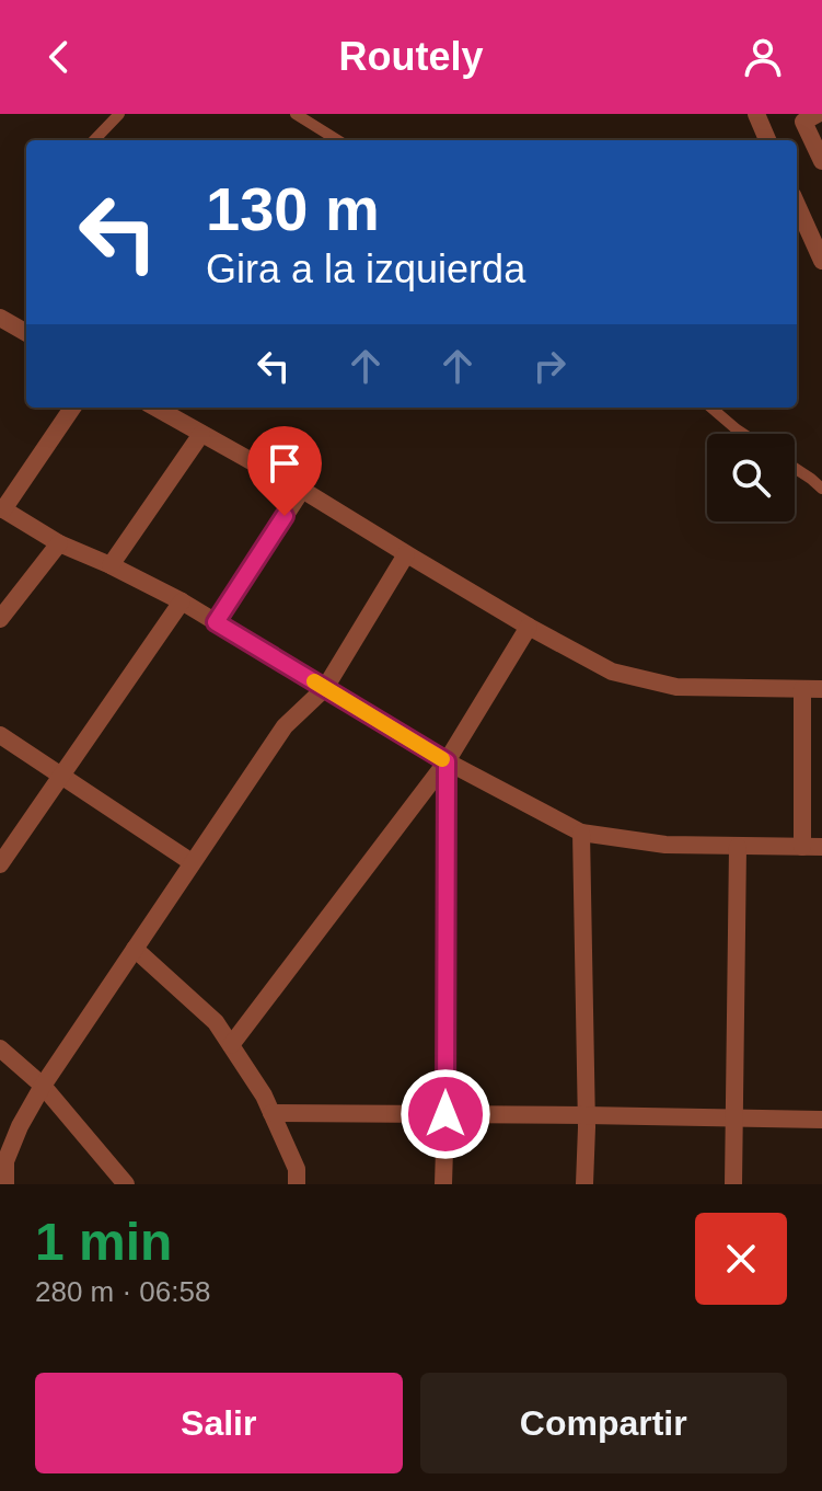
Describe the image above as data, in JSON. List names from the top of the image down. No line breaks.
{"page":{"header":"Routely","turn":["130 m","Gira a la izquierda"],"heading":["1 min","280 m · 06:58"],"buttons":["Salir","Compartir"]}}
